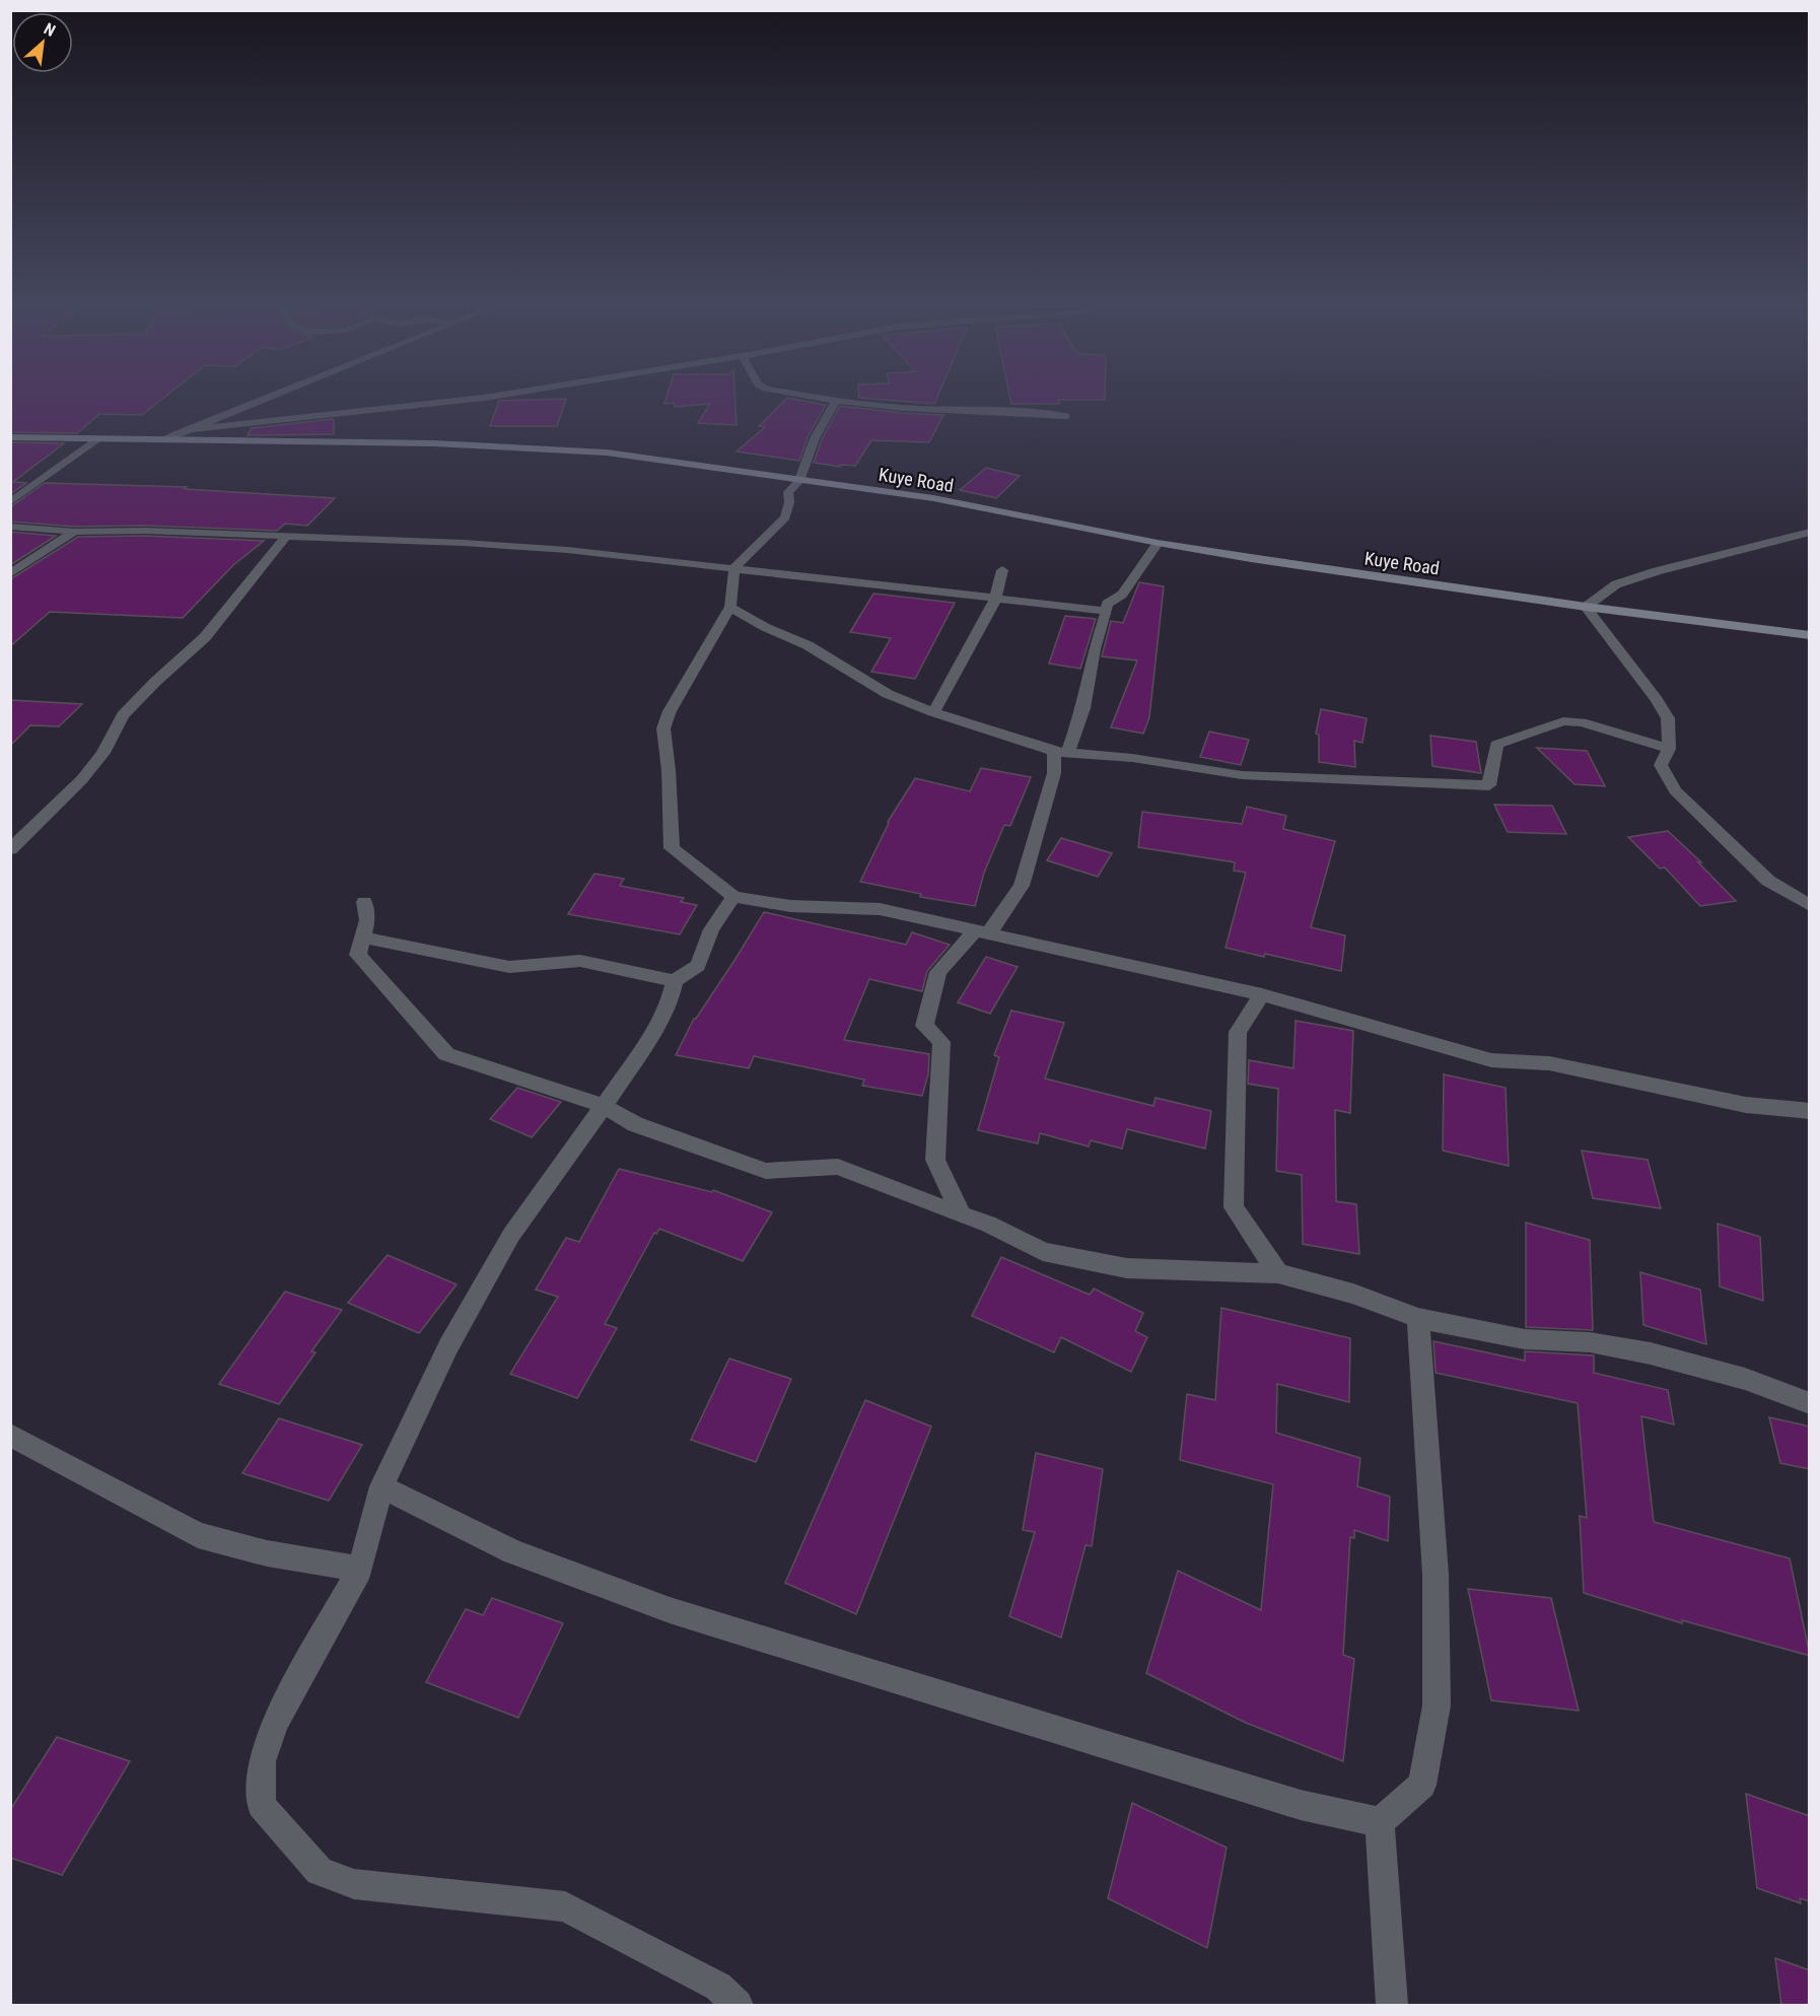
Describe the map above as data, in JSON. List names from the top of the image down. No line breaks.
{"streets":{"street":["Kuye Road"]},"north":"top right"}
